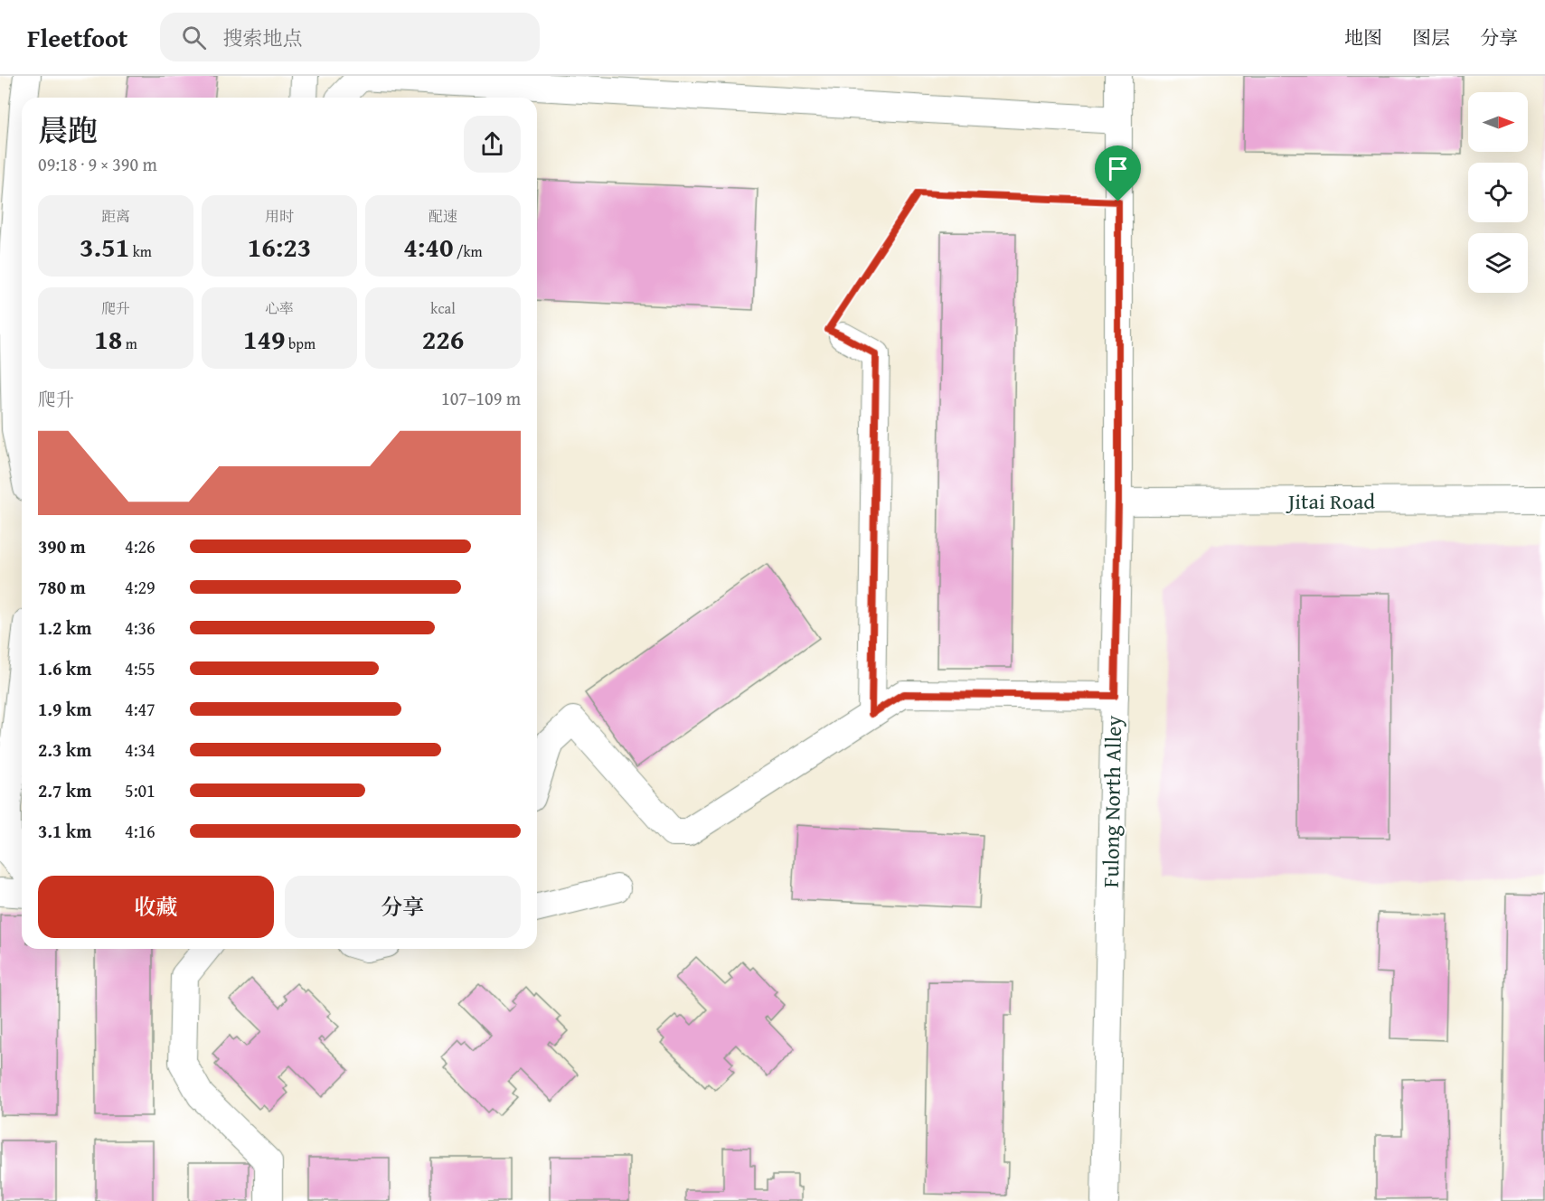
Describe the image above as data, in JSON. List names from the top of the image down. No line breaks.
{"streets":{"street":["Jitai Road","Fulong North Alley"]},"crossings":[["Jitai Road","Fulong North Alley"]],"north":"right","page":{"header":"Fleetfoot","search":"搜索地点","nav":["地图","图层","分享"],"heading":["晨跑","09:18 · 9 × 390 m"],"stats":[["距离","3.51 km"],["用时","16:23"],["配速","4:40 /km"],["爬升","18 m"],["心率","149 bpm"],["kcal","226"]],"chart":["爬升","107–109 m"],"list":[{"name":"390 m","note":"4:26"},{"name":"780 m","note":"4:29"},{"name":"1.2 km","note":"4:36"},{"name":"1.6 km","note":"4:55"},{"name":"1.9 km","note":"4:47"},{"name":"2.3 km","note":"4:34"},{"name":"2.7 km","note":"5:01"},{"name":"3.1 km","note":"4:16"}],"buttons":["收藏","分享"]}}
